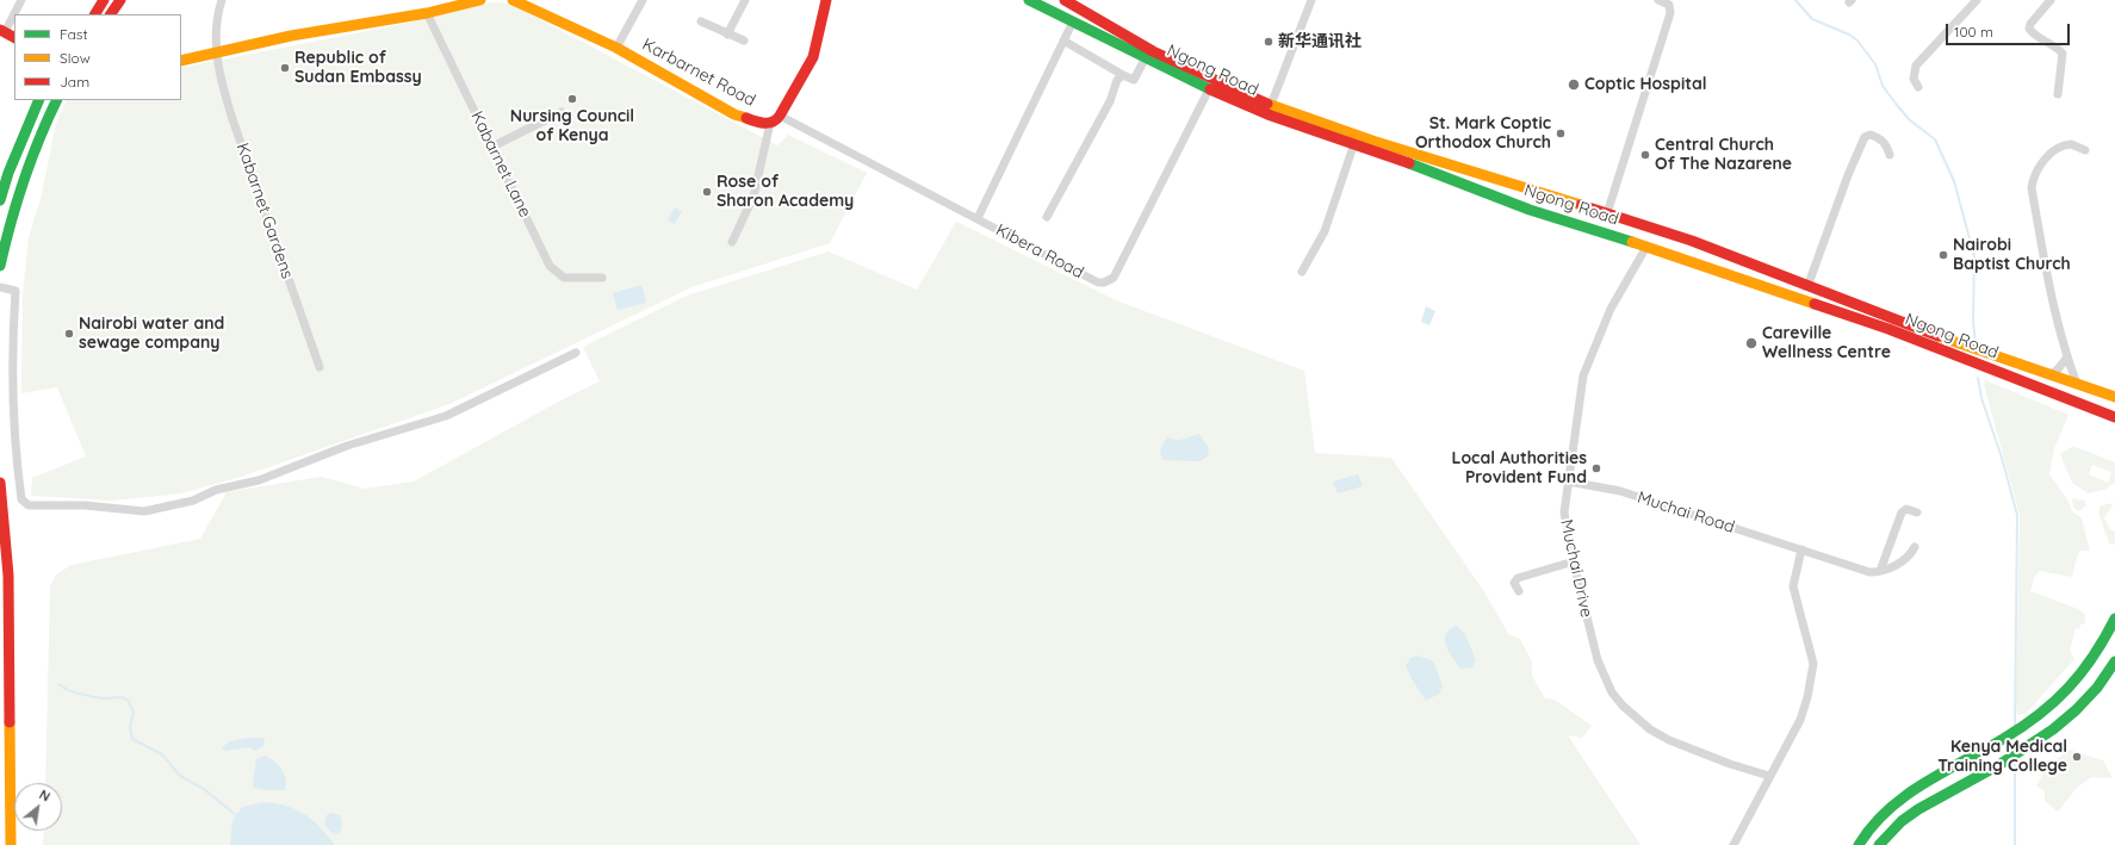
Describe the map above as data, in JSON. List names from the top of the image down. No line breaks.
{"streets":{"main road":["Ngong Road","Karbarnet Road"],"street":["Kabarnet Lane","Kabarnet Gardens","Kibera Road","Muchai Road","Muchai Drive"]},"crossings":[["Ngong Road","Kibera Road"],["Ngong Road","Muchai Drive"],["Karbarnet Road","Kibera Road"],["Muchai Road","Muchai Drive"]],"places":["新华通讯社","Republic of Sudan Embassy","Coptic Hospital","Nursing Council of Kenya","St. Mark Coptic Orthodox Church","Central Church Of The Nazarene","Rose of Sharon Academy","Nairobi Baptist Church","Nairobi water and sewage company","Careville Wellness Centre","Local Authorities Provident Fund","Kenya Medical Training College"],"legend":["Fast","Slow","Jam"],"scale_bar":"100 m","north":"top right"}
